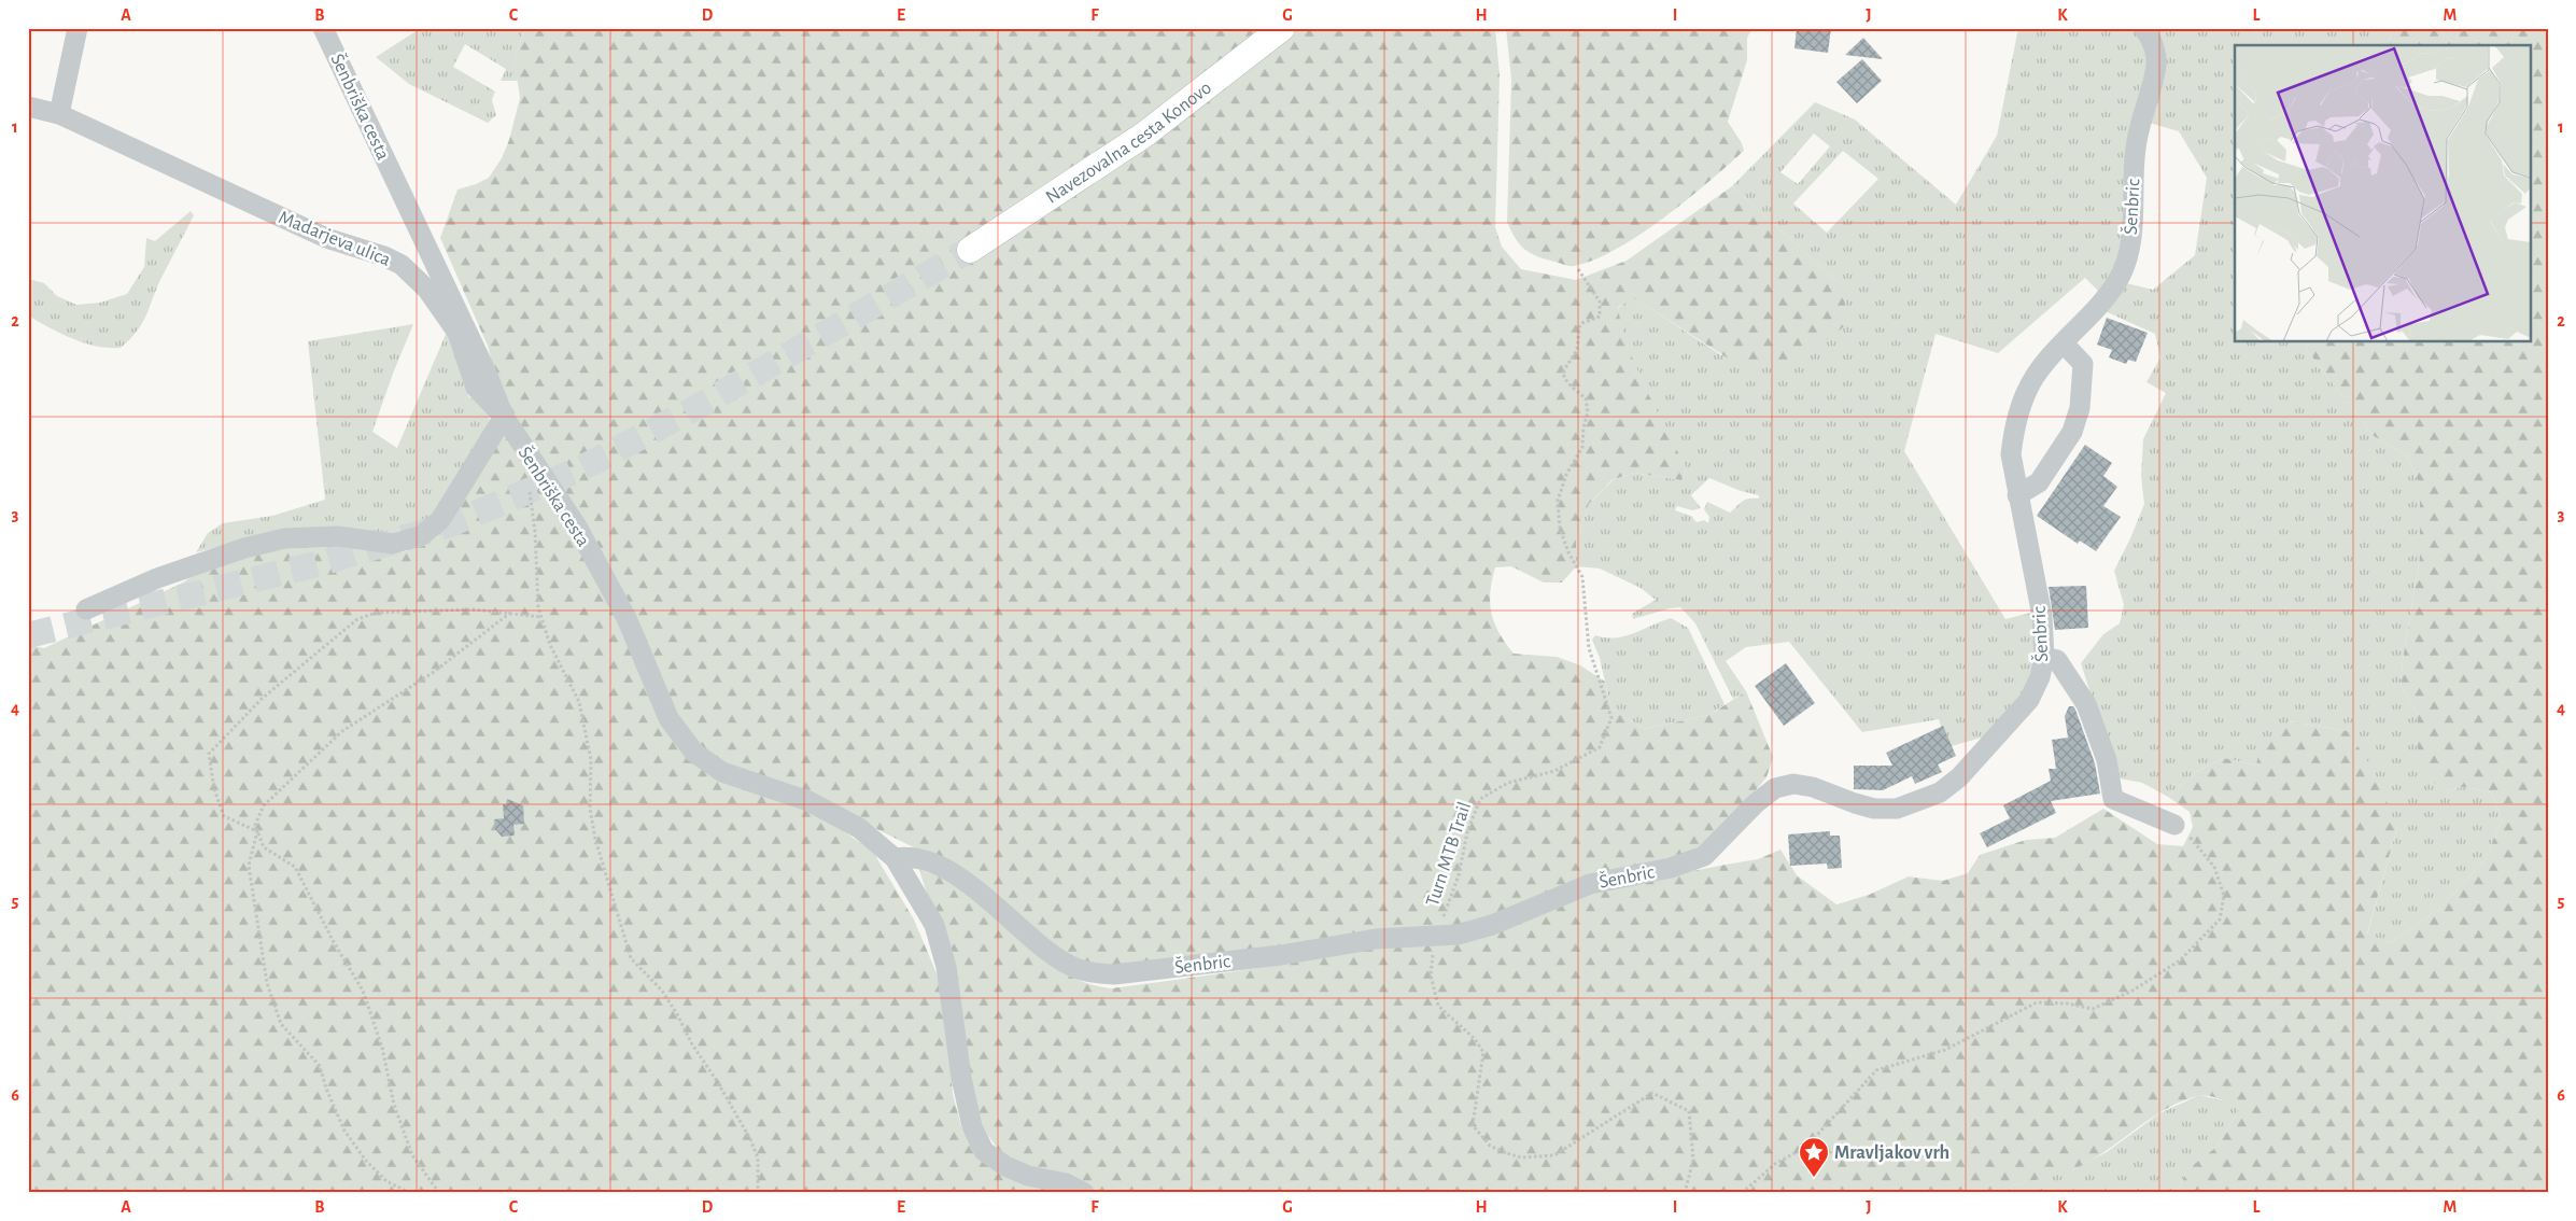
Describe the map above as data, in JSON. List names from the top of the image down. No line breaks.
{"streets":{"main road":["Navezovalna cesta Konovo"],"street":["Šenbriška cesta","Šenbric","Madarjeva ulica"],"path":["Turn MTB Trail"]},"crossings":[["Šenbriška cesta","Šenbric"],["Šenbriška cesta","Madarjeva ulica"],["Šenbric","Turn MTB Trail"]],"places":{"place":["Mravljakov vrh"]},"grid":{"columns":["A","B","C","D","E","F","G","H","I","J","K","L","M"],"rows":["1","2","3","4","5","6"]}}
